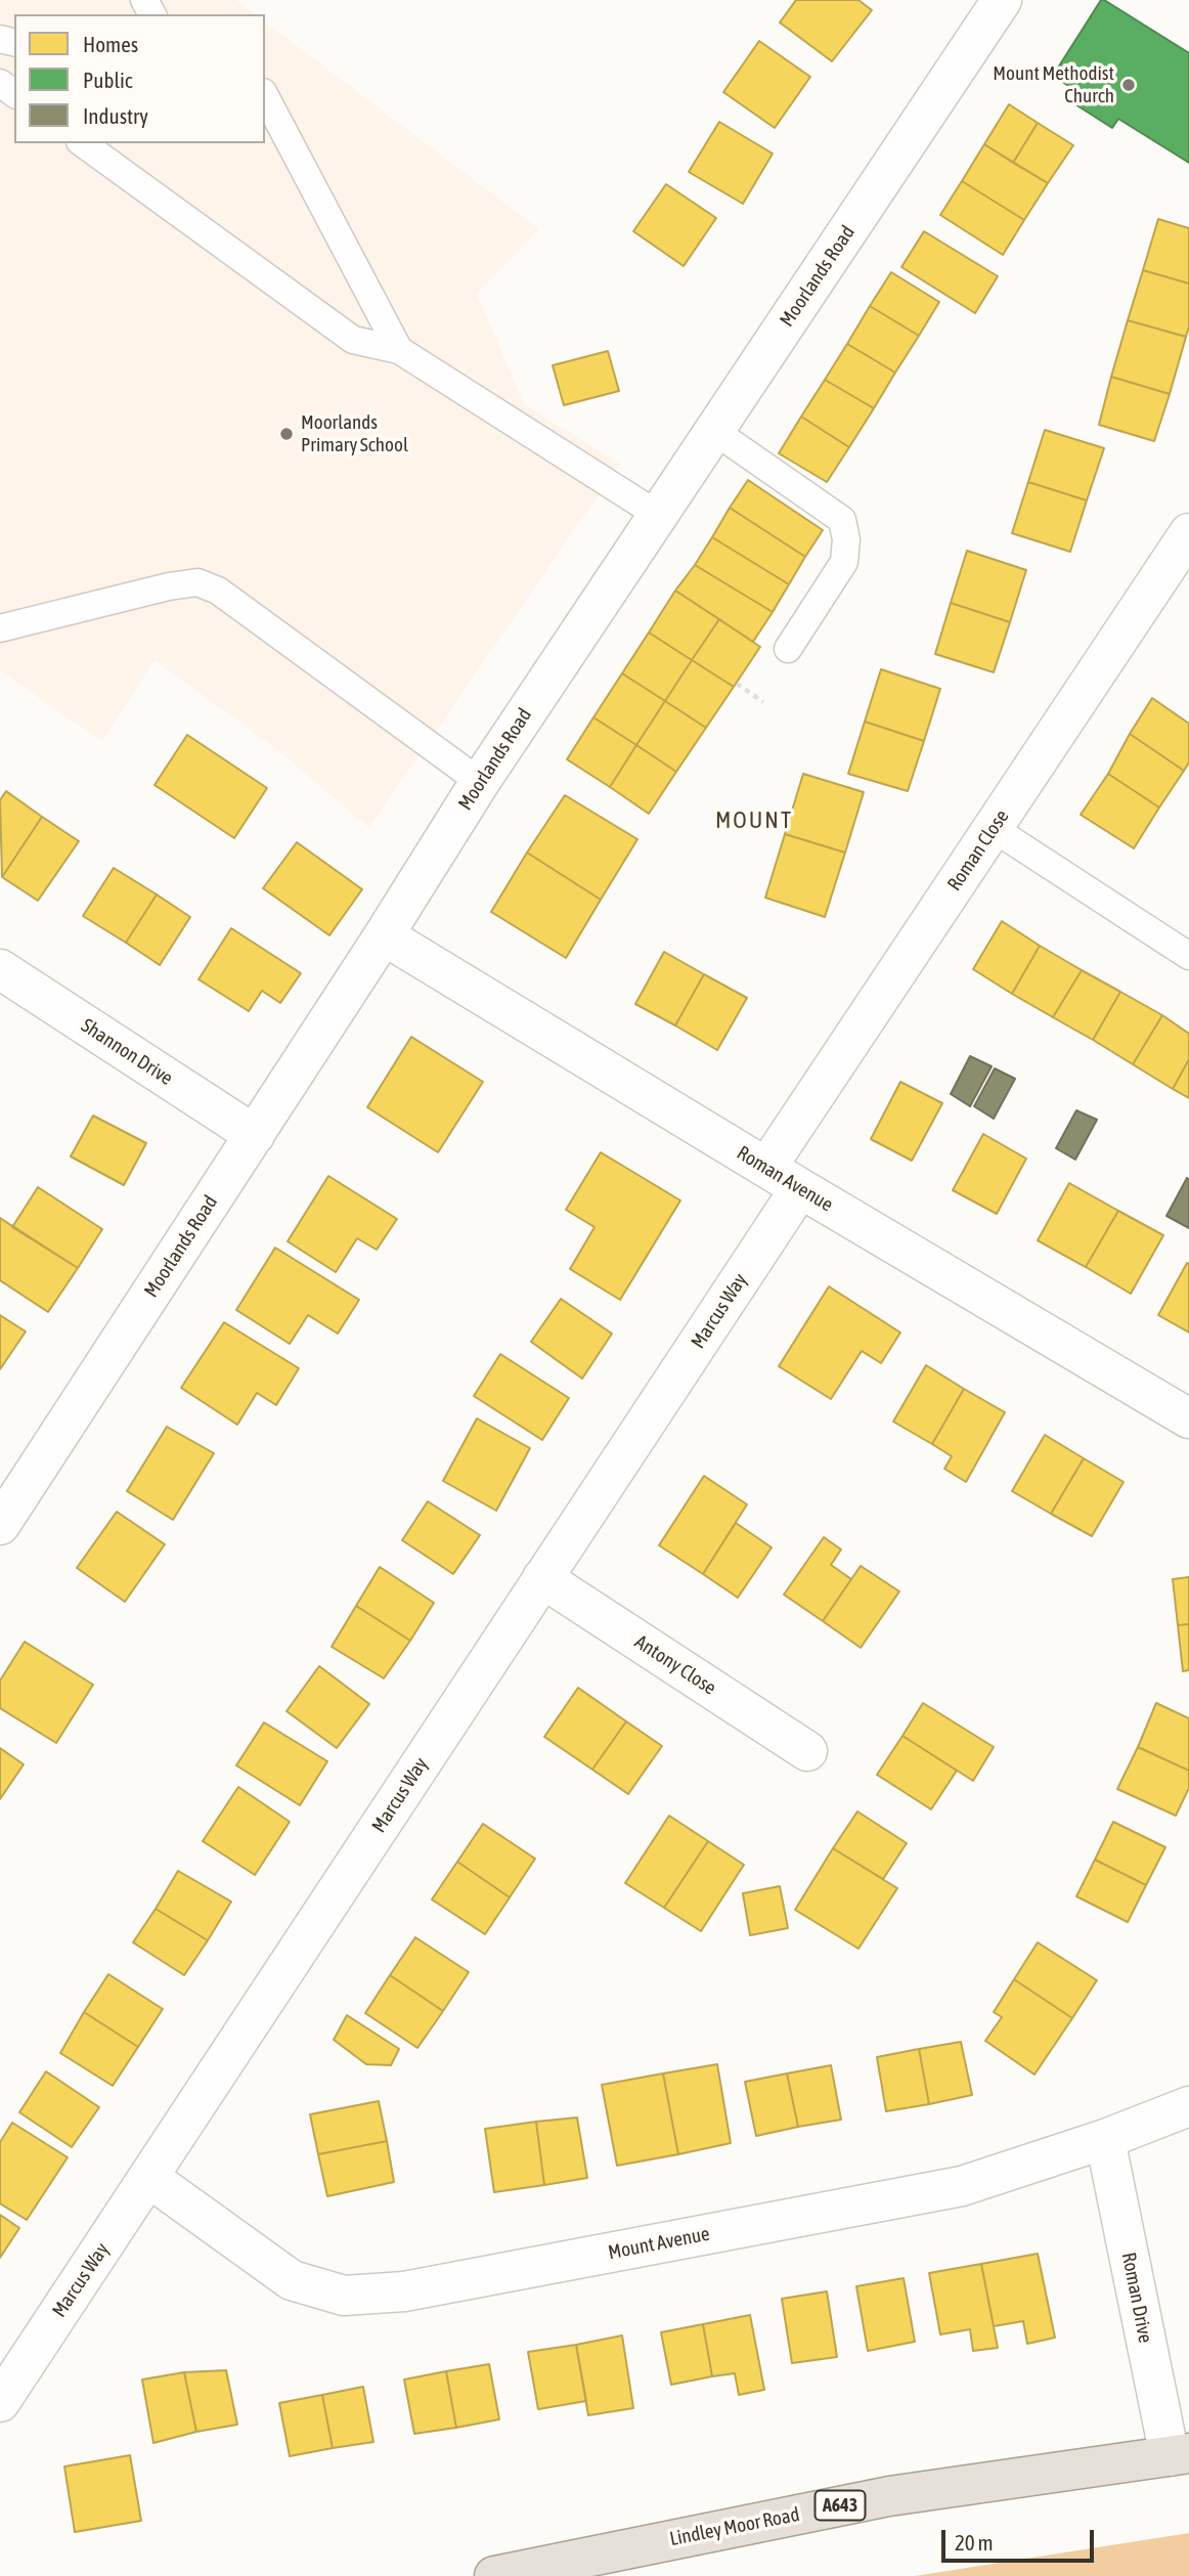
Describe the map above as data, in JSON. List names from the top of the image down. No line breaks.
{"streets":{"main road":["A643","Lindley Moor Road"],"street":["Moorlands Road","Roman Close","Shannon Drive","Roman Avenue","Marcus Way","Antony Close","Mount Avenue","Roman Drive"]},"crossings":[["Moorlands Road","Shannon Drive"],["Moorlands Road","Roman Avenue"],["Roman Close","Roman Avenue"],["Roman Avenue","Marcus Way"],["Marcus Way","Antony Close"],["Marcus Way","Mount Avenue"],["Mount Avenue","Roman Drive"],["Roman Drive","Lindley Moor Road"]],"districts":["MOUNT"],"places":["Mount Methodist Church","Moorlands Primary School"],"legend":["Homes","Public","Industry"],"scale_bar":"20 m"}
